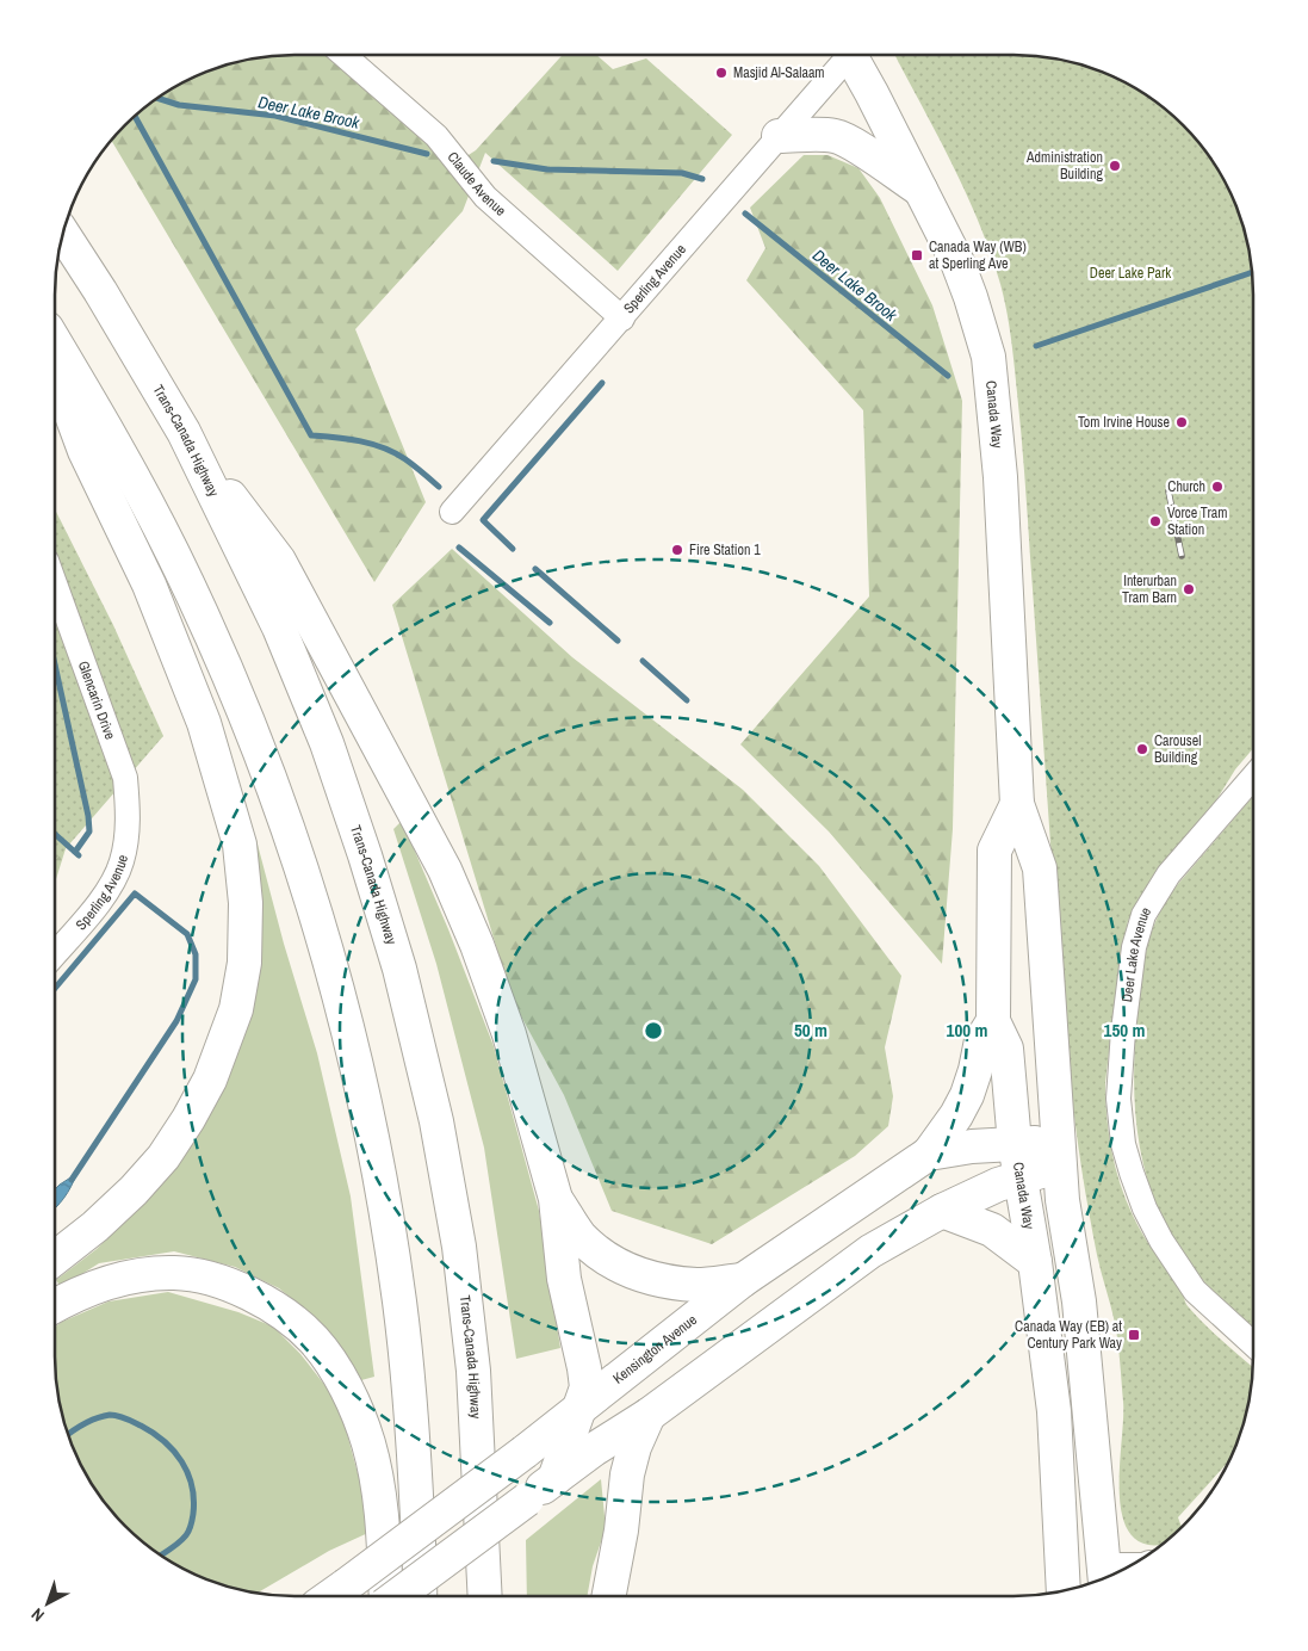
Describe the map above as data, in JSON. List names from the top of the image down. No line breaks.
{"streets":{"main road":["Canada Way","Trans-Canada Highway","Kensington Avenue"],"street":["Claude Avenue","Sperling Avenue","Glencarin Drive","Deer Lake Avenue"]},"crossings":[["Claude Avenue","Sperling Avenue"],["Sperling Avenue","Glencarin Drive"],["Canada Way","Kensington Avenue"]],"water":["Deer Lake Brook"],"parks":["Deer Lake Park"],"places":{"other":["Masjid Al-Salaam","Administration Building","Tom Irvine House","Church","Vorce Tram Station","Fire Station 1","Interurban Tram Barn","Carousel Building"],"transit":["Canada Way (WB) at Sperling Ave","Canada Way (EB) at Century Park Way"]},"north":"bottom left","rings":["50 m","100 m","150 m"]}
